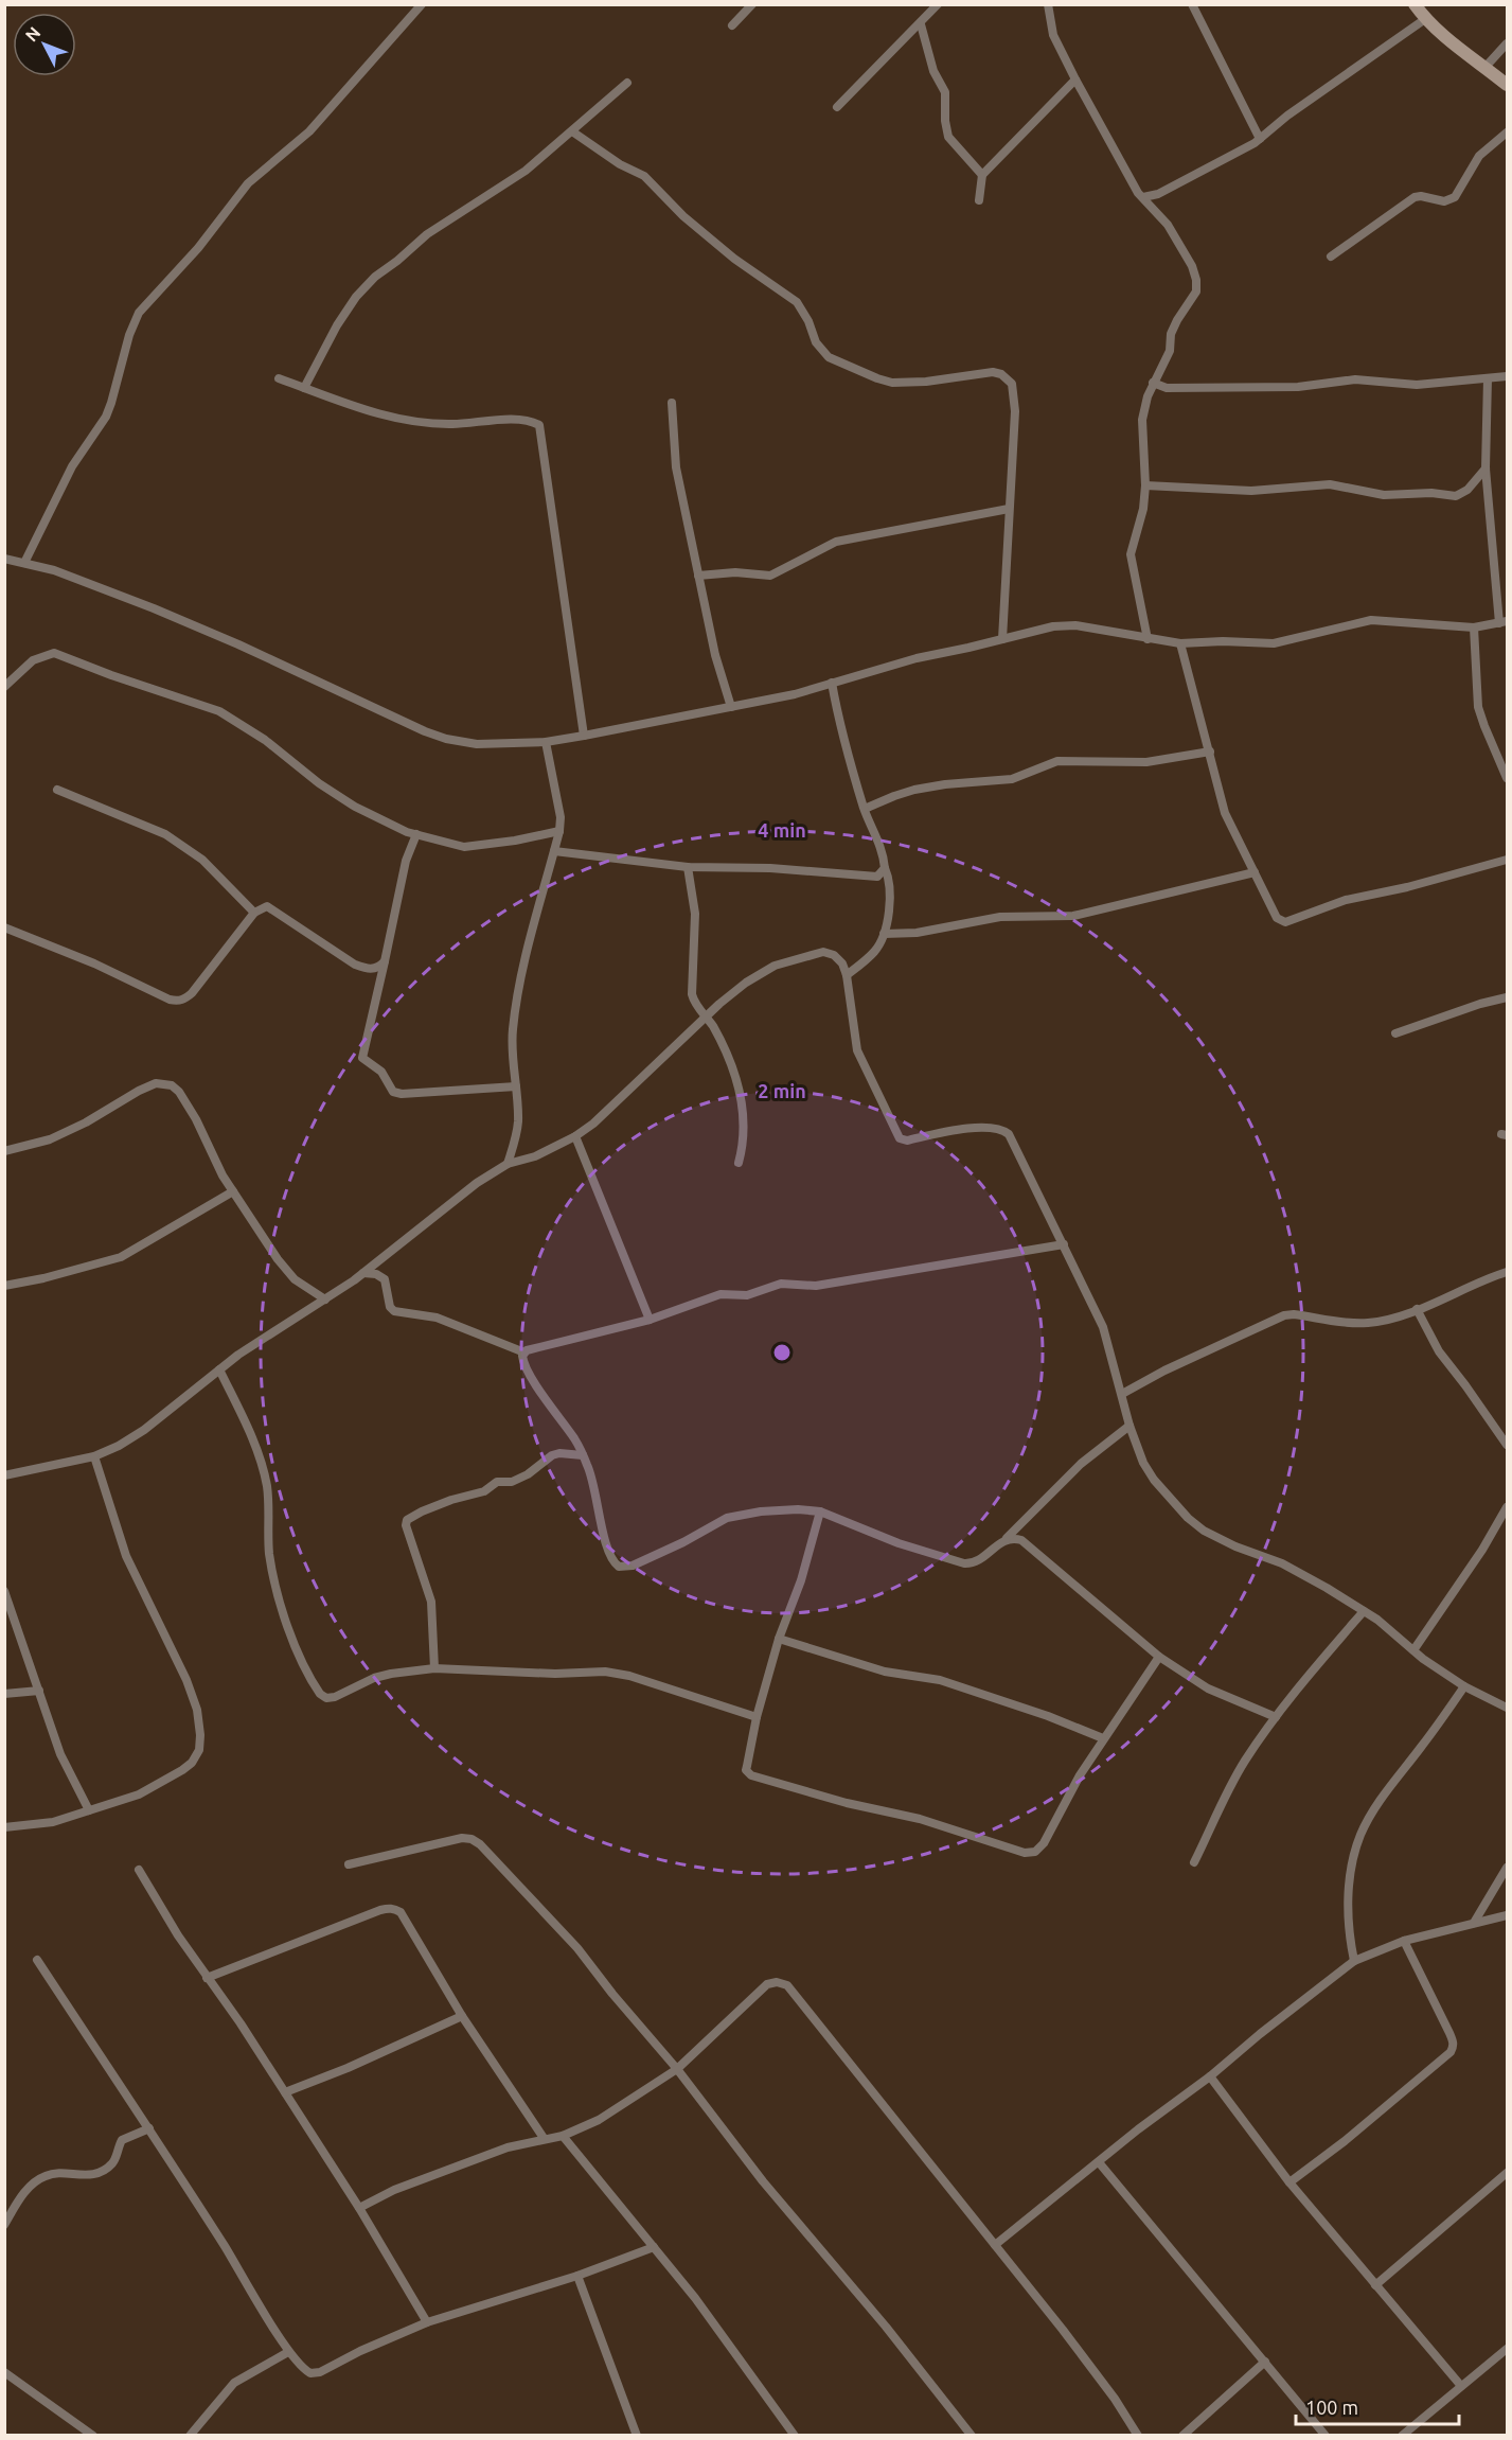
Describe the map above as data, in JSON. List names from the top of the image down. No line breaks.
{"scale_bar":"100 m","north":"top left","rings":["4 min","2 min"]}
